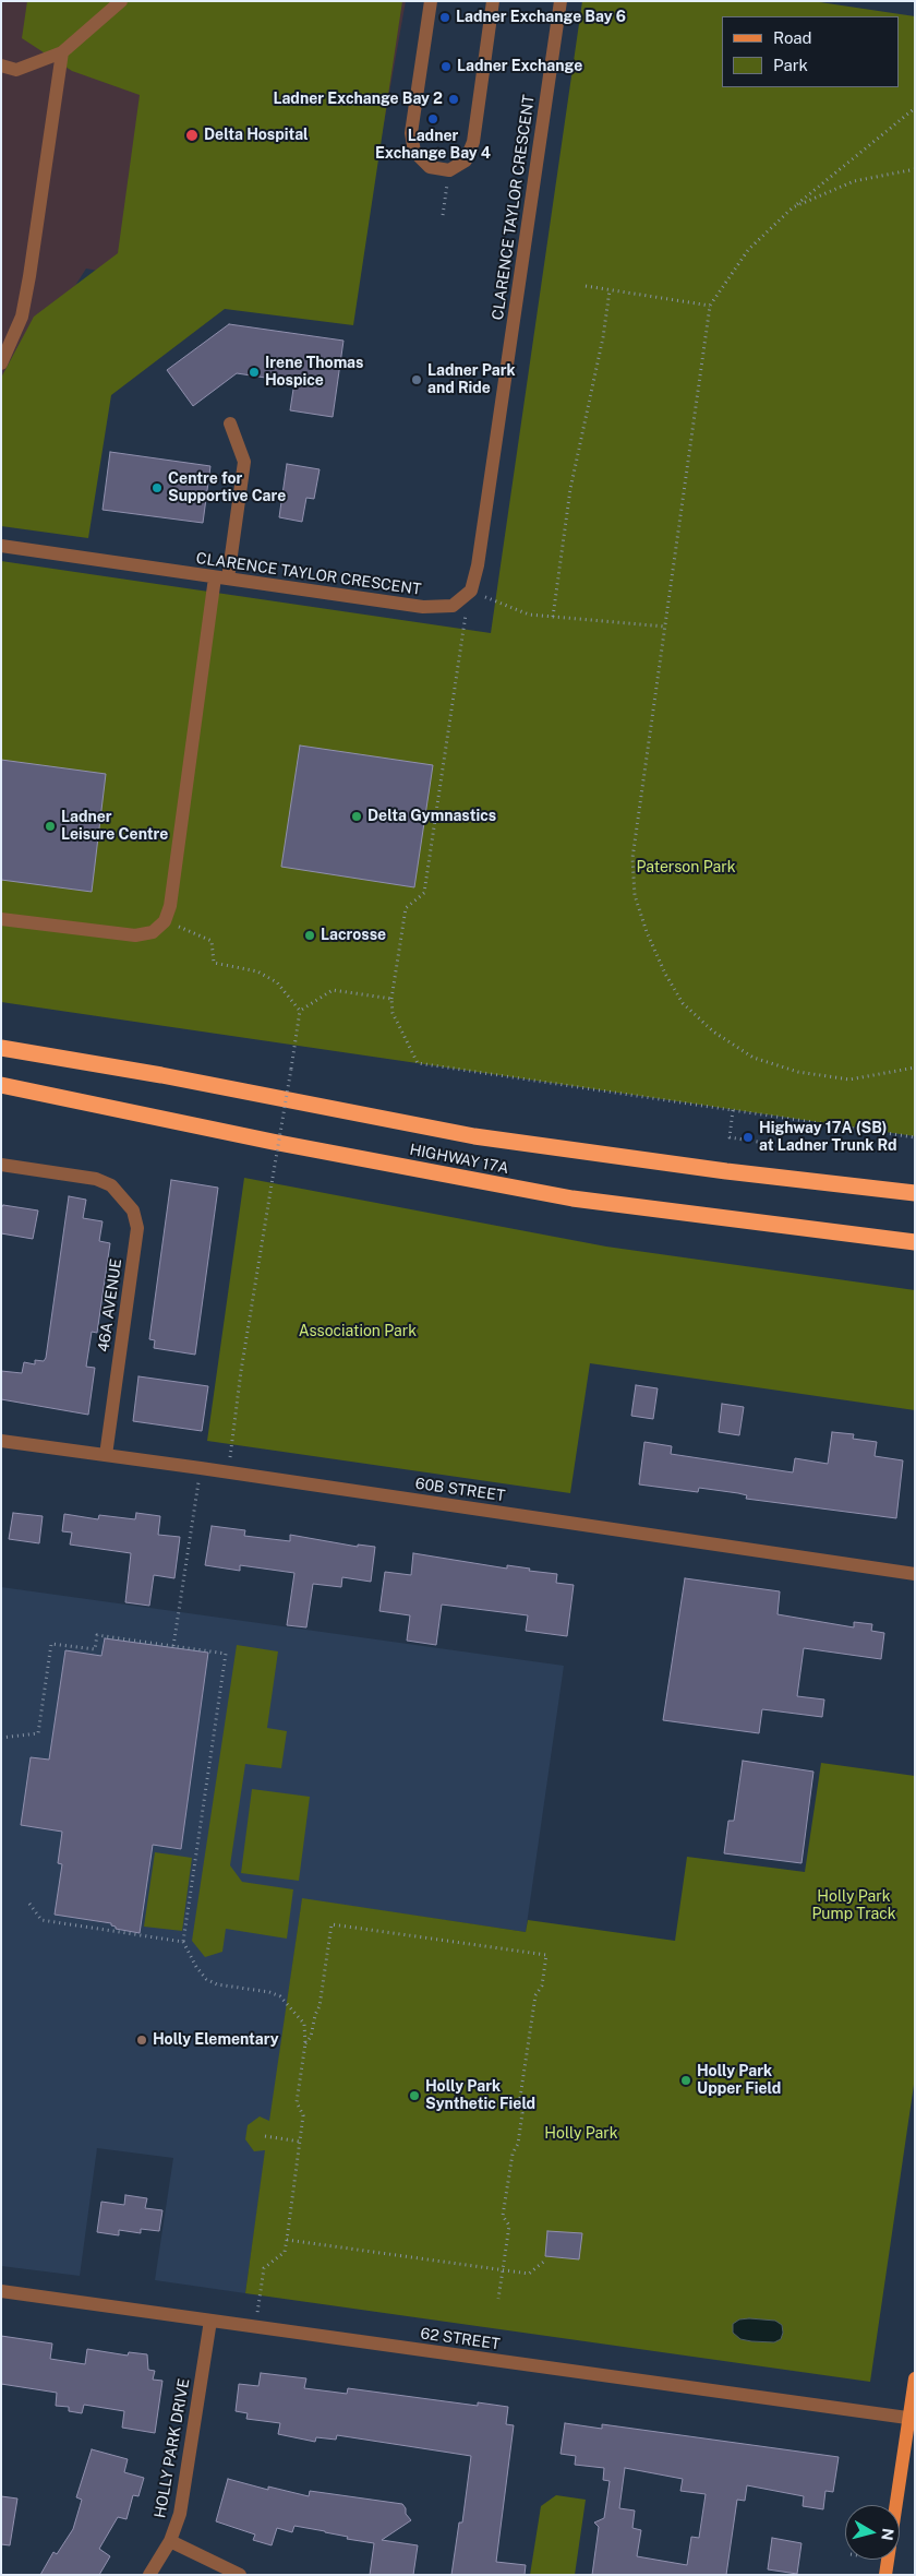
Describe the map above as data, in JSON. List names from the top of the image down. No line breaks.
{"streets":{"highway":["HIGHWAY 17A"],"street":["CLARENCE TAYLOR CRESCENT","46A AVENUE","60B STREET","62 STREET","HOLLY PARK DRIVE"]},"crossings":[["46A AVENUE","60B STREET"],["62 STREET","HOLLY PARK DRIVE"]],"parks":["Paterson Park","Association Park","Holly Park Pump Track","Holly Park"],"places":["Ladner Exchange Bay 6","Ladner Exchange","Ladner Exchange Bay 2","Ladner Exchange Bay 4","Delta Hospital","Irene Thomas Hospice","Ladner Park and Ride","Centre for Supportive Care","Delta Gymnastics","Ladner Leisure Centre","Lacrosse","Highway 17A (SB) at Ladner Trunk Rd","Holly Elementary","Holly Park Upper Field","Holly Park Synthetic Field"],"legend":["Road","Park"],"north":"right"}
